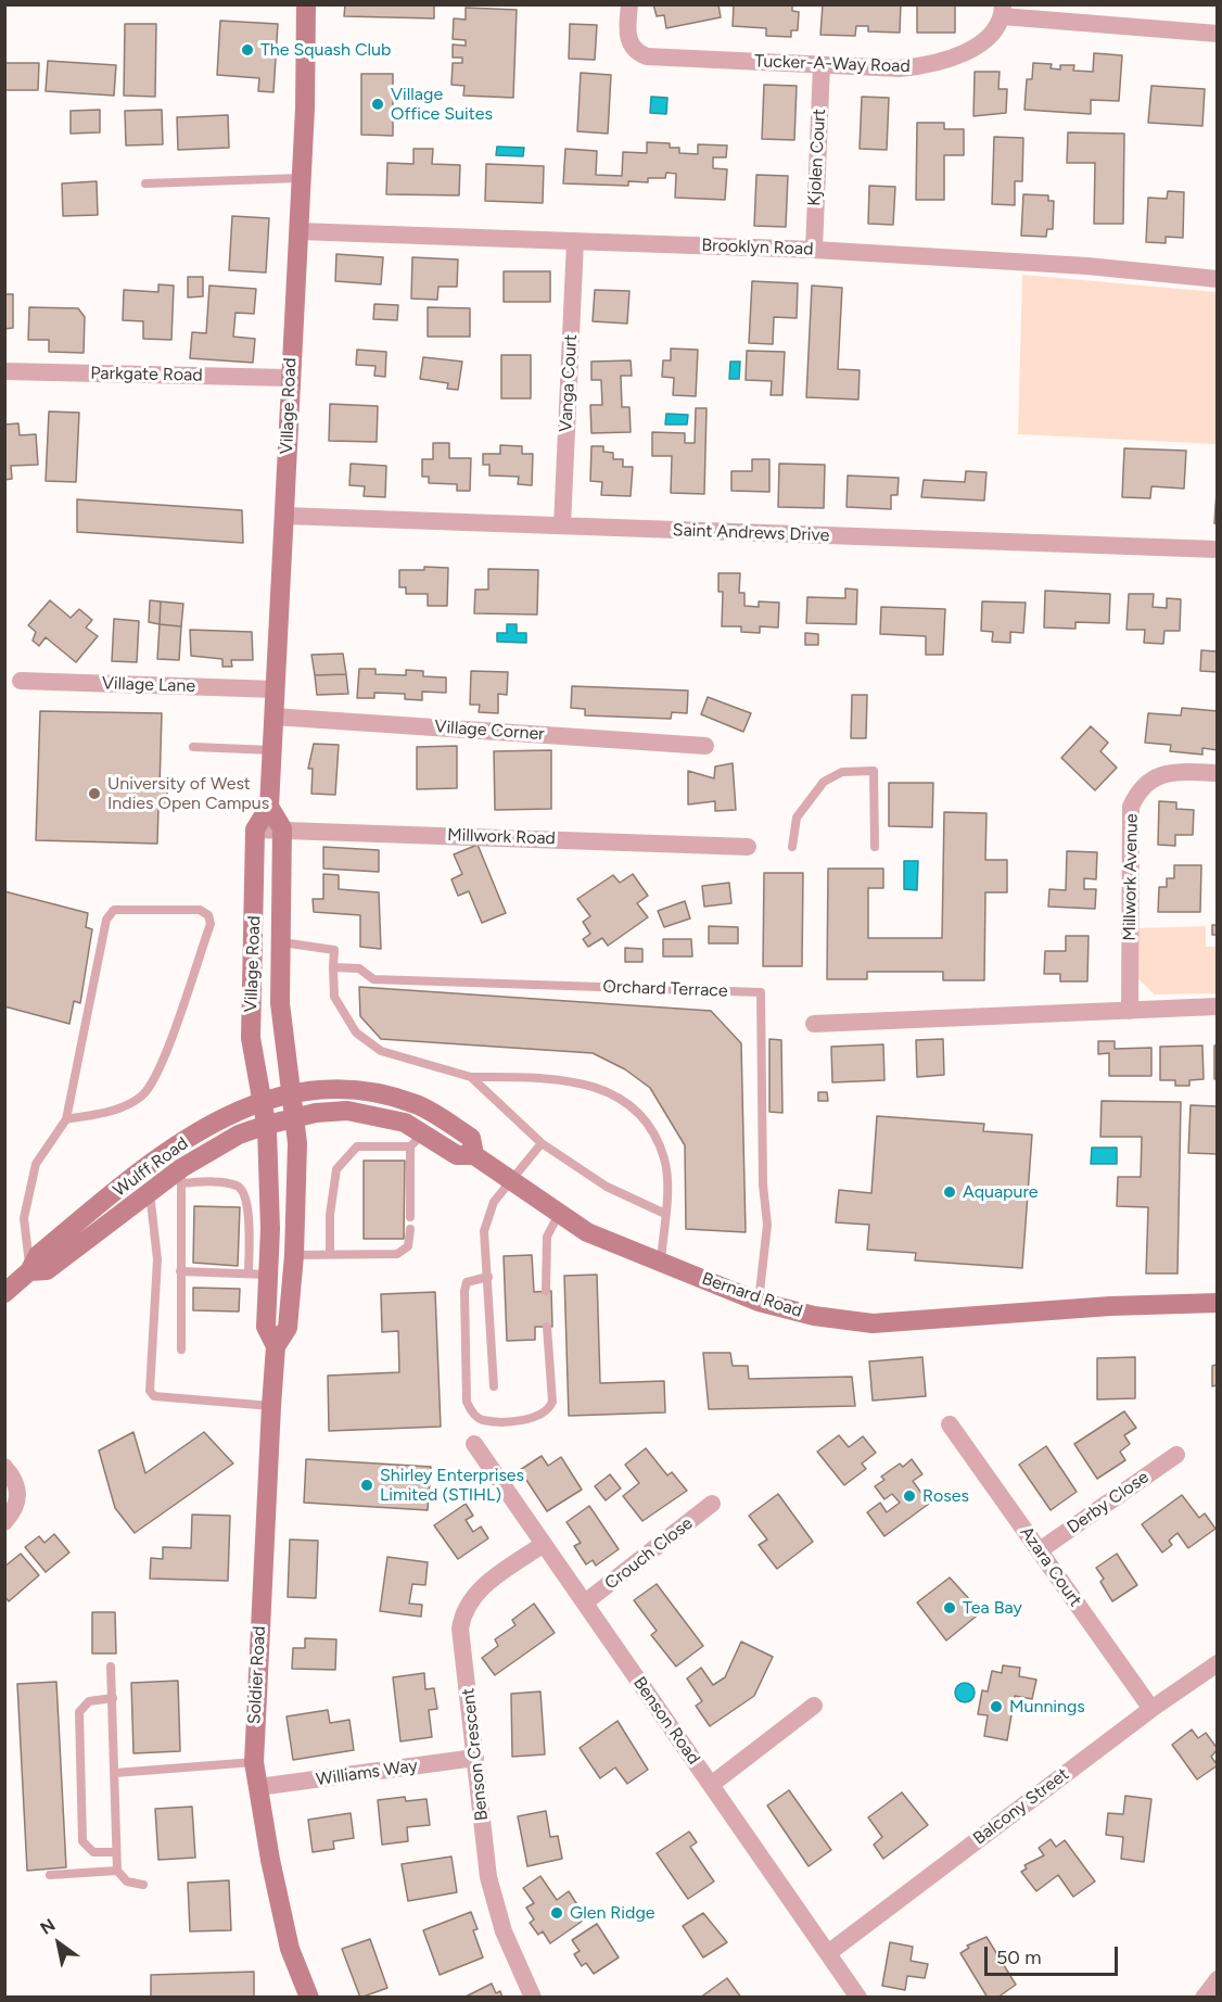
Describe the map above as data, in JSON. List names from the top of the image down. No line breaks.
{"streets":{"main road":["Village Road","Wulff Road","Bernard Road","Soldier Road"],"street":["Tucker-A-Way Road","Kjolen Court","Brooklyn Road","Parkgate Road","Vanga Court","Saint Andrews Drive","Village Lane","Village Corner","Millwork Road","Millwork Avenue","Derby Close","Crouch Close","Azara Court","Benson Road","Benson Crescent","Williams Way","Balcony Street"],"lane":["Orchard Terrace"]},"crossings":[["Tucker-A-Way Road","Kjolen Court"],["Kjolen Court","Brooklyn Road"],["Brooklyn Road","Vanga Court"],["Brooklyn Road","Village Road"],["Parkgate Road","Village Road"],["Vanga Court","Saint Andrews Drive"],["Village Road","Saint Andrews Drive"],["Village Road","Village Lane"],["Village Road","Village Corner"],["Village Road","Millwork Road"],["Village Road","Wulff Road"],["Village Road","Bernard Road"],["Village Road","Soldier Road"],["Orchard Terrace","Bernard Road"],["Wulff Road","Bernard Road"],["Wulff Road","Soldier Road"],["Bernard Road","Soldier Road"],["Derby Close","Azara Court"],["Crouch Close","Benson Road"],["Azara Court","Balcony Street"],["Soldier Road","Williams Way"],["Benson Road","Benson Crescent"],["Benson Road","Balcony Street"],["Benson Crescent","Williams Way"]],"places":["The Squash Club","Village Office Suites","University of West Indies Open Campus","Aquapure","Shirley Enterprises Limited (STIHL)","Roses","Tea Bay","Munnings","Glen Ridge"],"scale_bar":"50 m","north":"top left"}
